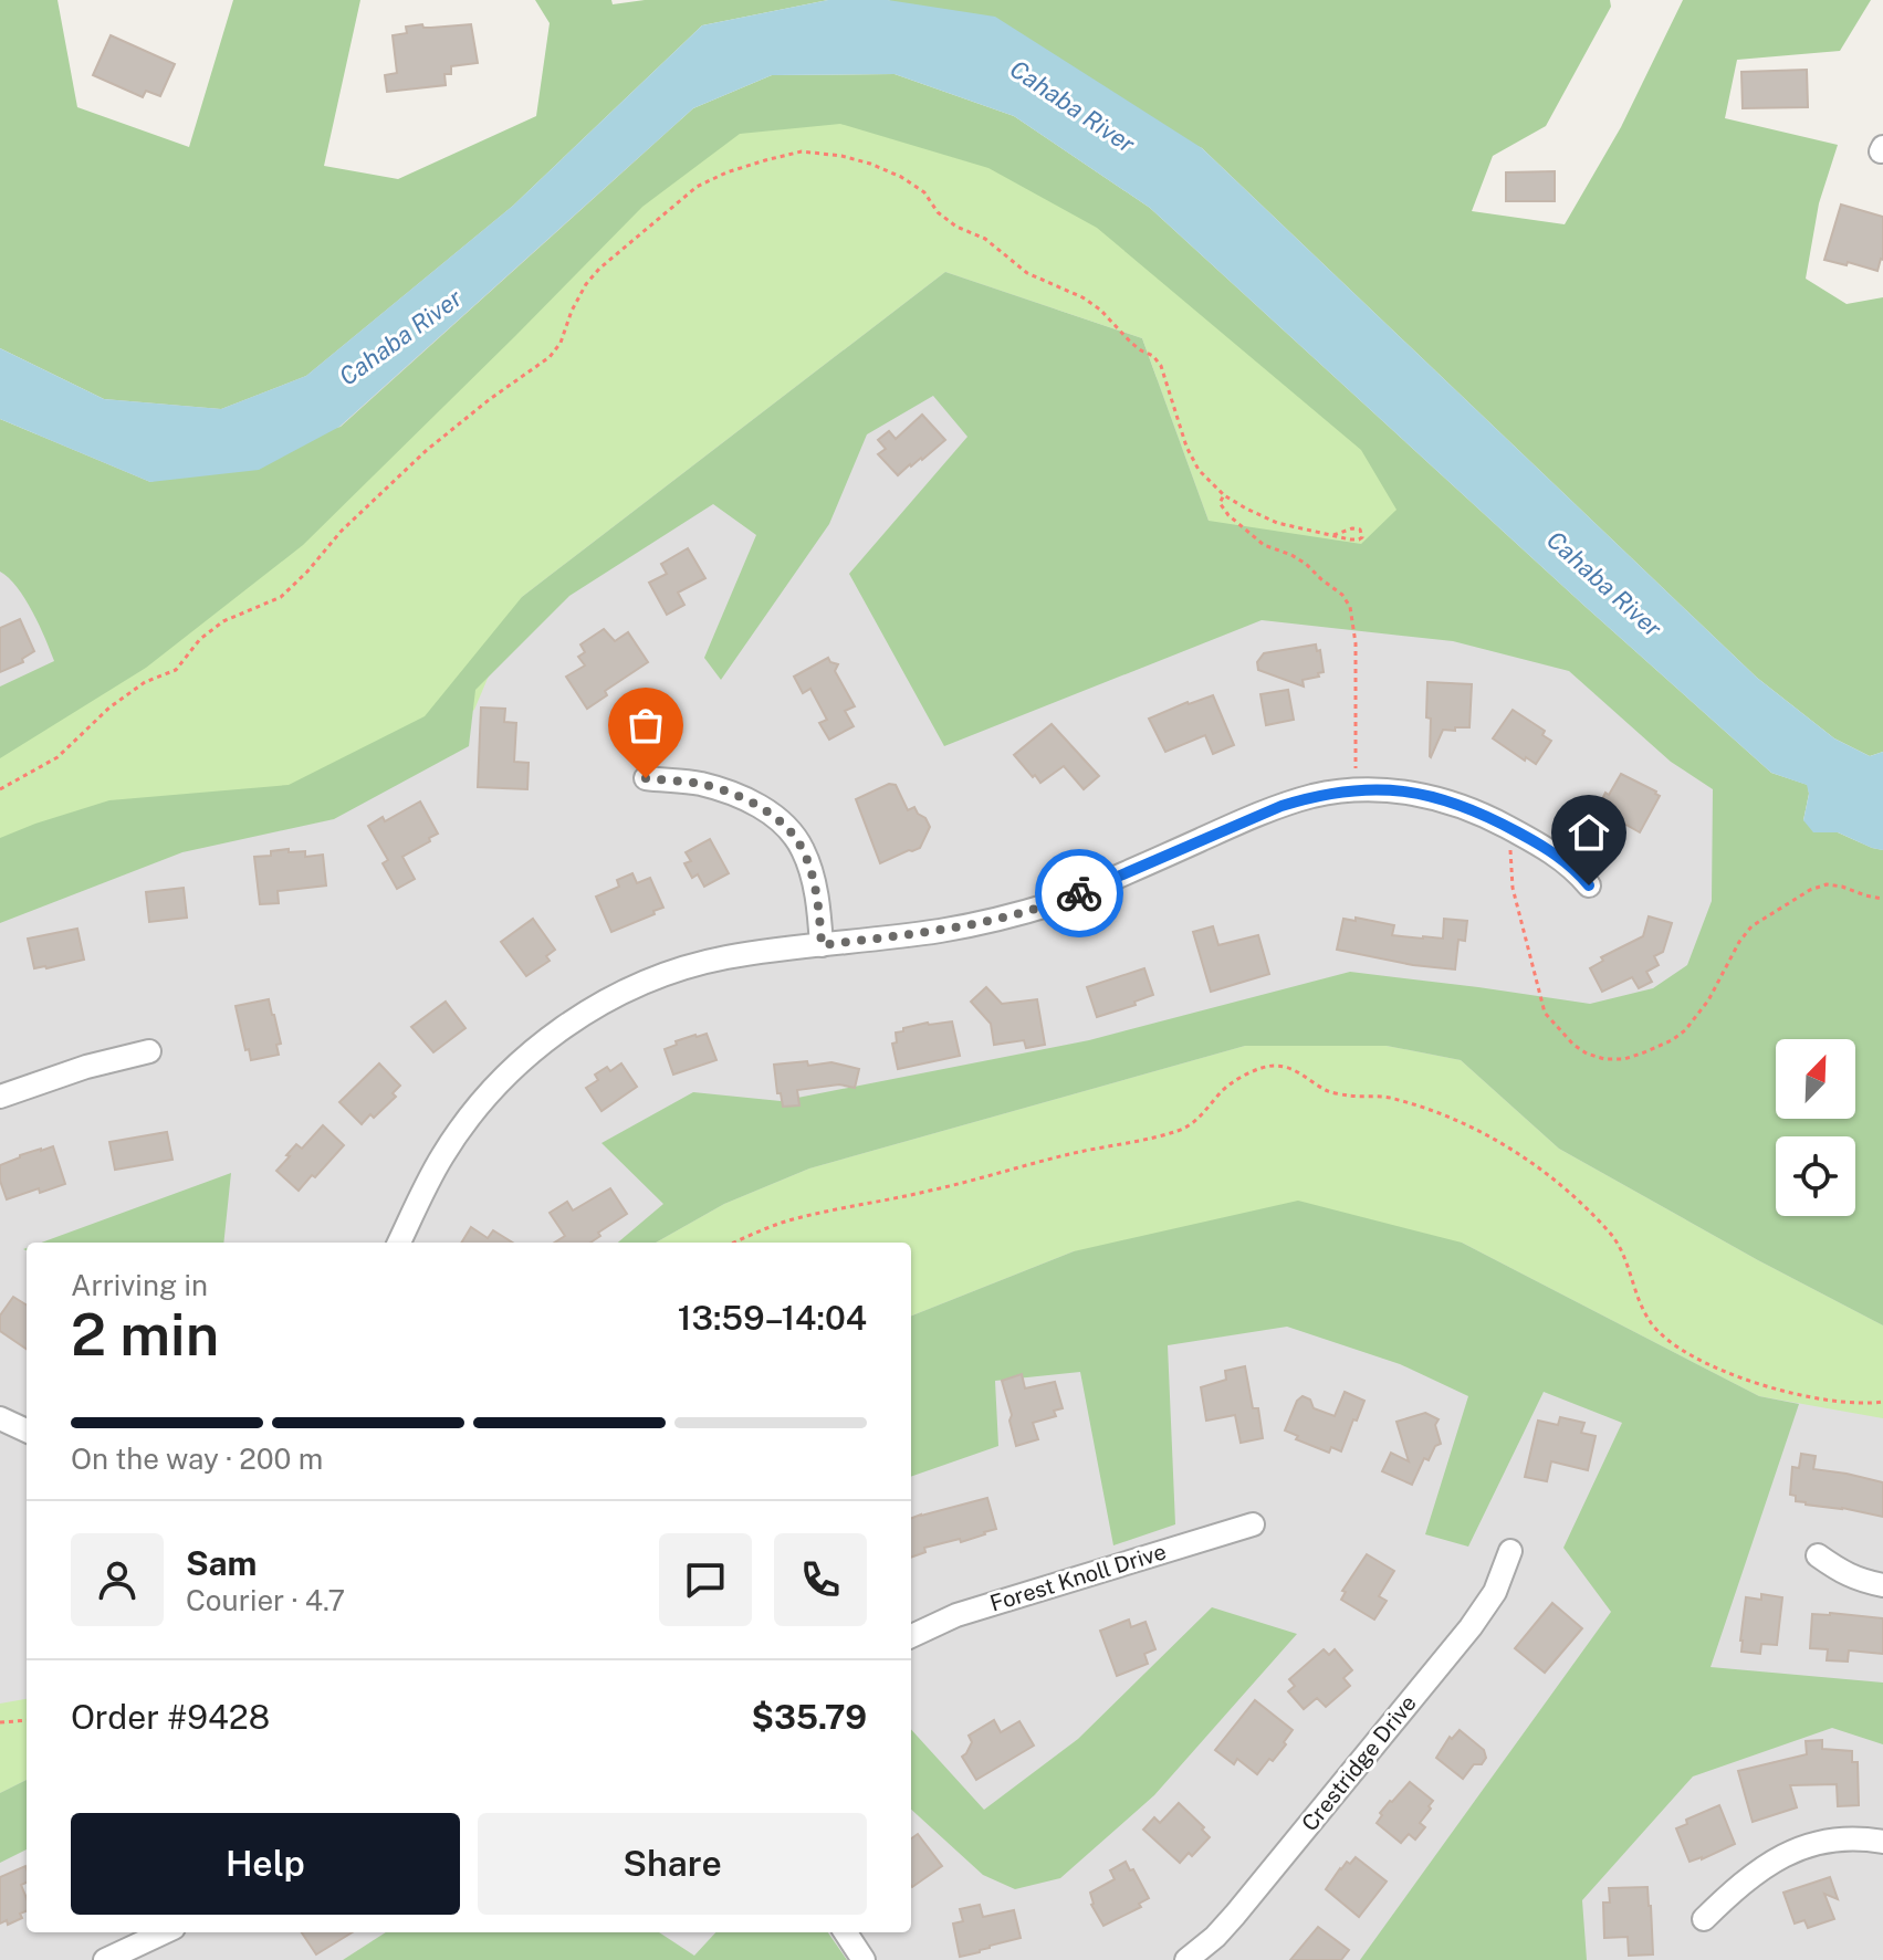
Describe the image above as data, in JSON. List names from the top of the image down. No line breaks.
{"streets":{"street":["Forest Knoll Drive","Crestridge Drive"]},"water":["Cahaba River"],"north":"top right","page":{"heading":["2 min","Arriving in","13:59–14:04"],"panel":["Sam","Courier · 4.7","Order #9428","$35.79"],"bar":"On the way · 200 m","buttons":["Help","Share"]}}
